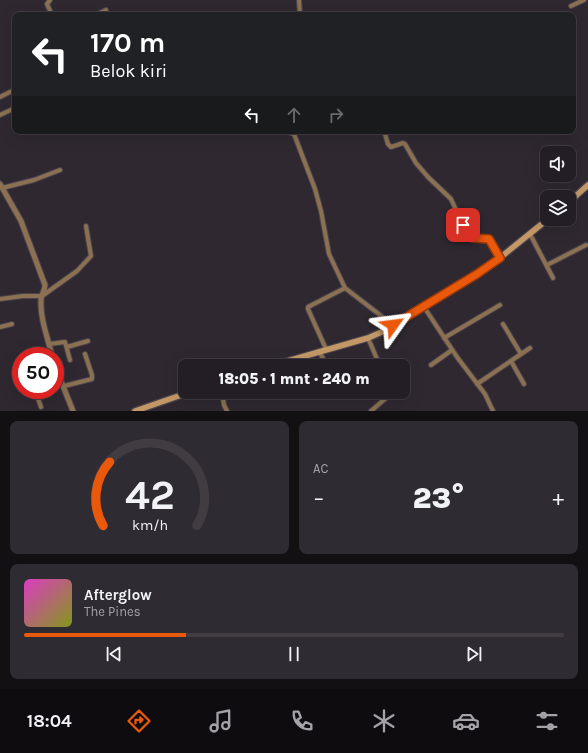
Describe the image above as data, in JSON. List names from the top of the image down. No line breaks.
{"page":{"turn":["170 m","Belok kiri"],"limit":"50","trip":"18:05 · 1 mnt · 240 m","tile":"AC","heat":["−","23°","+"],"song":["Afterglow","The Pines"],"tabs":"18:04","gauge":["42","km/h"]}}
